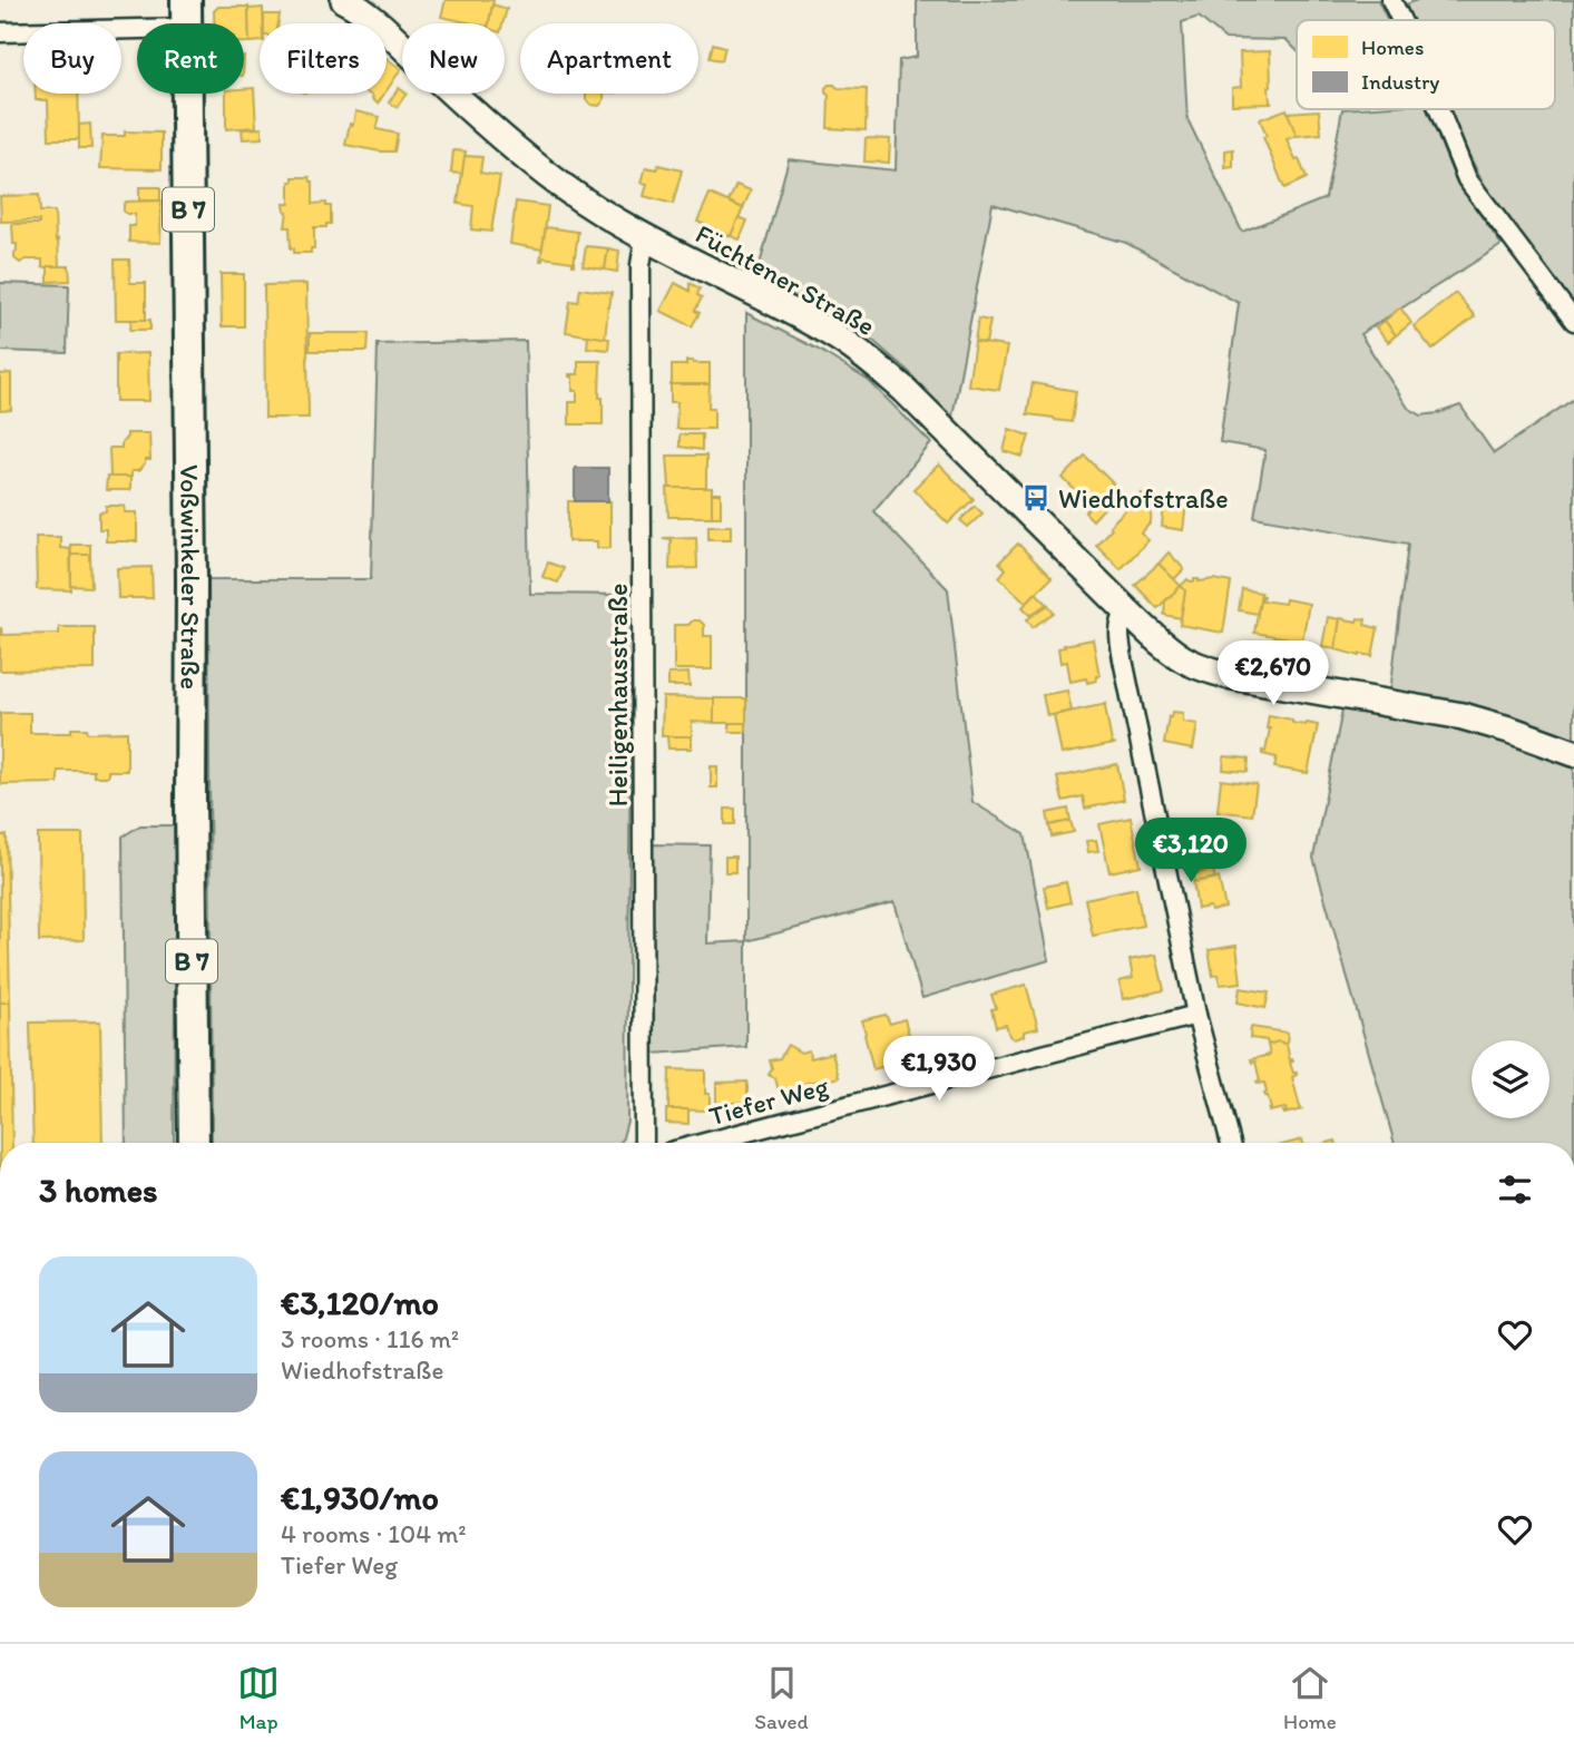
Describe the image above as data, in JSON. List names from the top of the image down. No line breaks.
{"streets":{"main road":["B 7","Voßwinkeler Straße"],"street":["Füchtener Straße","Heiligenhausstraße","Tiefer Weg"]},"crossings":[["Füchtener Straße","Heiligenhausstraße"]],"places":{"bus stop":["Wiedhofstraße"]},"legend":["Homes","Industry"],"page":{"chip":["Buy","Rent","Filters","New","Apartment"],"price":["€2,670","€3,120","€1,930"],"heading":"3 homes","list":[{"name":"€3,120/mo","note":"3 rooms · 116 m² · Wiedhofstraße"},{"name":"€1,930/mo","note":"4 rooms · 104 m² · Tiefer Weg"}],"tabs":["Map","Saved","Home"]}}
